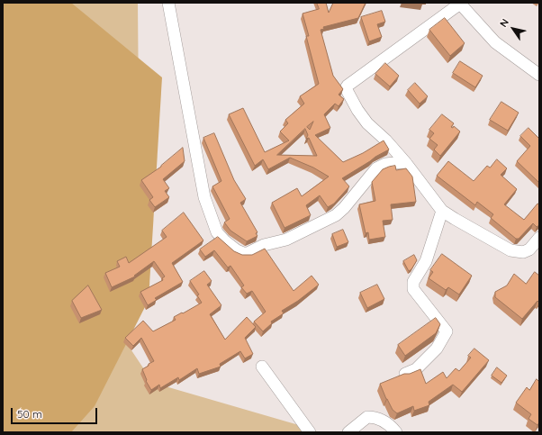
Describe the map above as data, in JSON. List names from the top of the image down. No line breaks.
{"scale_bar":"50 m","north":"top left"}
